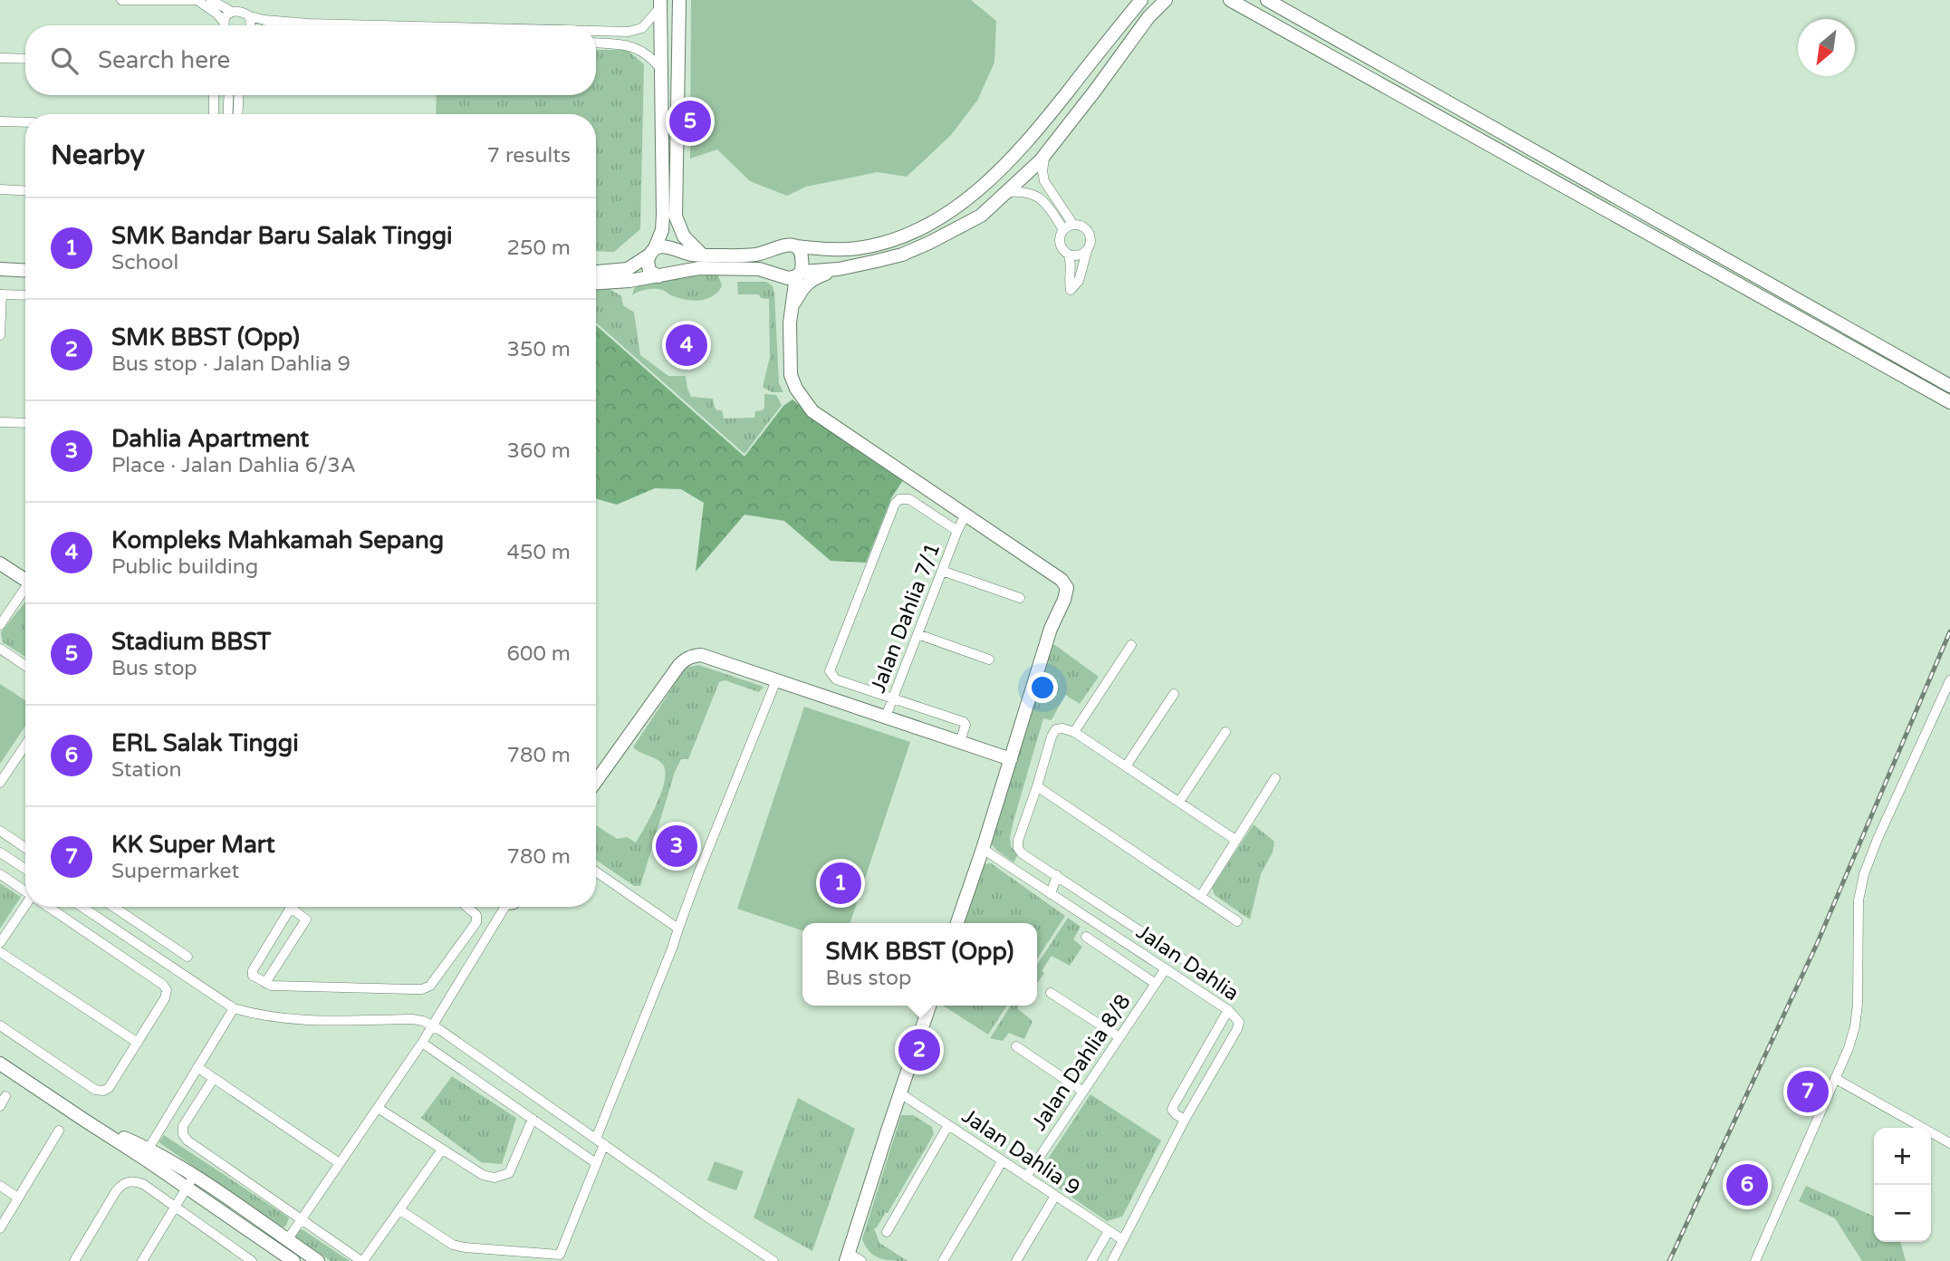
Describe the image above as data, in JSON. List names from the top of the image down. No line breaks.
{"streets":{"street":["Jalan Dahlia 7/1","Jalan Dahlia","Jalan Dahlia 8/8","Jalan Dahlia 9"]},"crossings":[["Jalan Dahlia","Jalan Dahlia 8/8"],["Jalan Dahlia","Jalan Dahlia 9"],["Jalan Dahlia 8/8","Jalan Dahlia 9"]],"north":"bottom left","page":{"search":"Search here","pins":["5","4","3","1","2","7","6"],"heading":["Nearby","7 results"],"list":[{"mark":"1","name":"SMK Bandar Baru Salak Tinggi","note":"School","value":"250 m"},{"mark":"2","name":"SMK BBST (Opp)","note":"Bus stop · Jalan Dahlia 9","value":"350 m"},{"mark":"3","name":"Dahlia Apartment","note":"Place · Jalan Dahlia 6/3A","value":"360 m"},{"mark":"4","name":"Kompleks Mahkamah Sepang","note":"Public building","value":"450 m"},{"mark":"5","name":"Stadium BBST","note":"Bus stop","value":"600 m"},{"mark":"6","name":"ERL Salak Tinggi","note":"Station","value":"780 m"},{"mark":"7","name":"KK Super Mart","note":"Supermarket","value":"780 m"}],"popup":["SMK BBST (Opp)","Bus stop"],"map_buttons":["+","−"]}}
